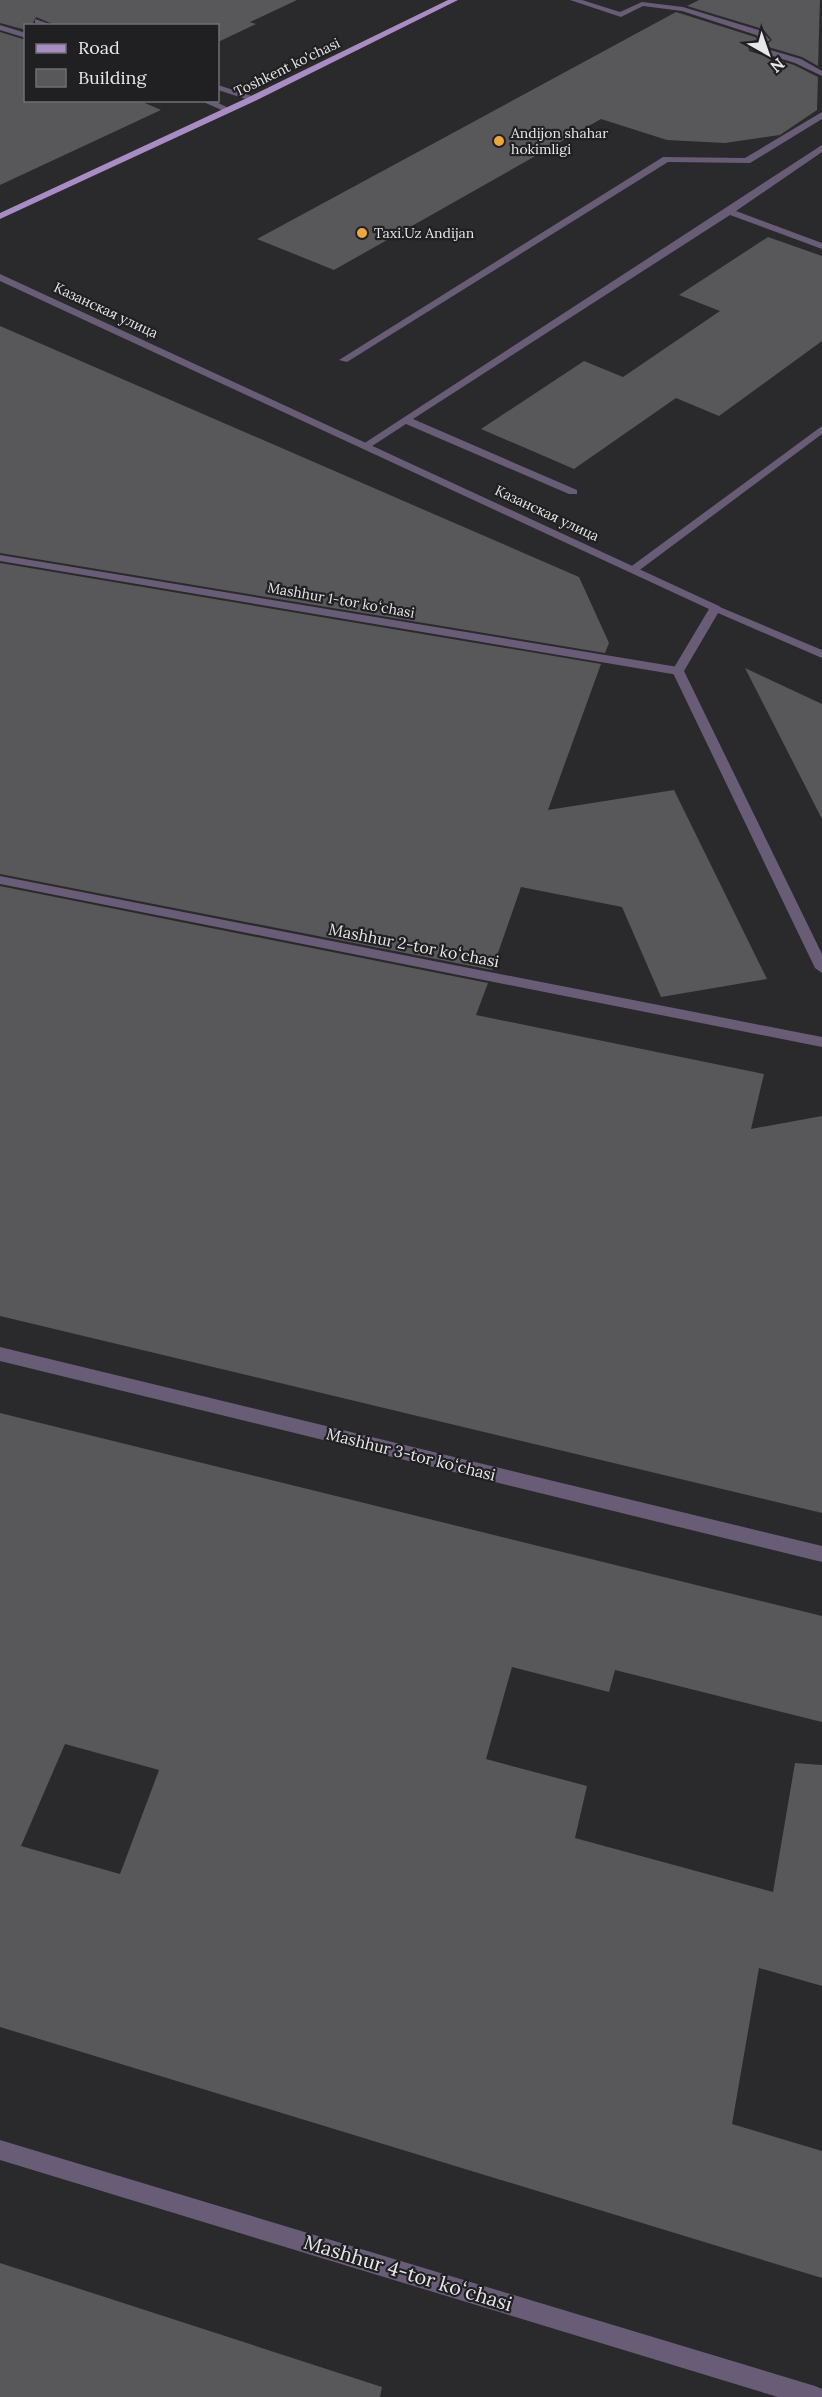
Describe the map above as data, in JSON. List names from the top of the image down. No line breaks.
{"streets":{"main road":["Toshkent ko'chasi"],"street":["Казанская улица","Mashhur 1-tor koʻchasi","Mashhur 2-tor koʻchasi","Mashhur 3-tor koʻchasi","Mashhur 4-tor koʻchasi"]},"places":["Andijon shahar hokimligi","Taxi.Uz Andijan"],"legend":["Road","Building"],"north":"bottom right"}
